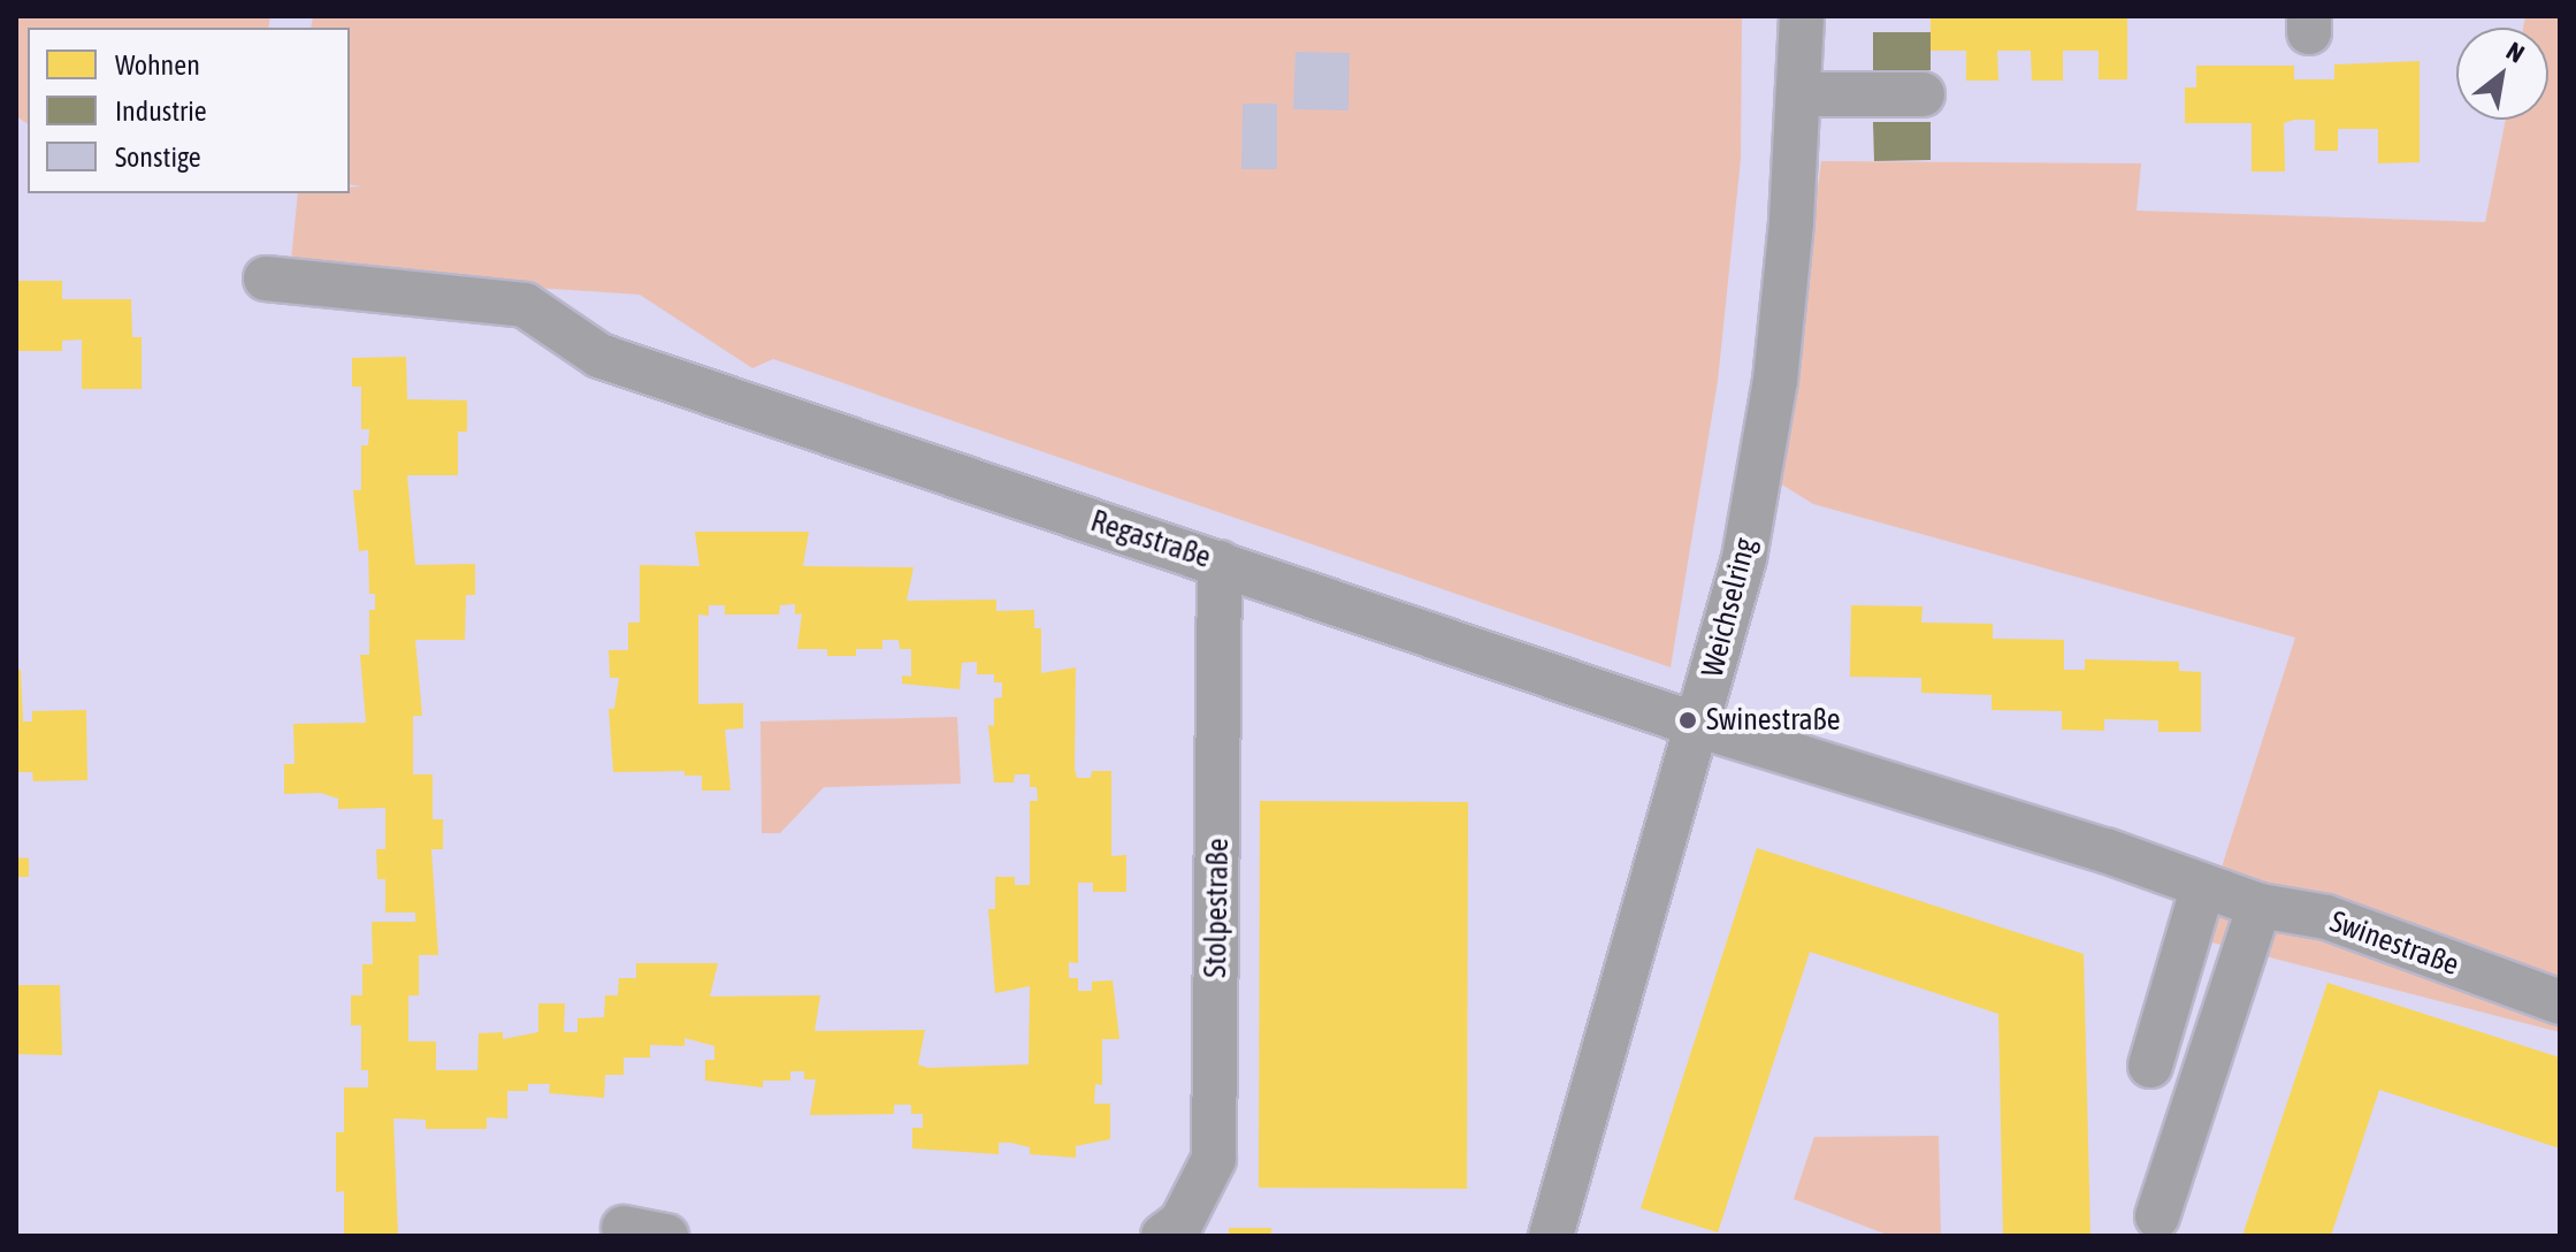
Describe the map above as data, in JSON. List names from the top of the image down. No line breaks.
{"streets":{"street":["Regastraße","Weichselring","Stolpestraße","Swinestraße"]},"crossings":[["Regastraße","Weichselring"],["Regastraße","Stolpestraße"],["Regastraße","Swinestraße"],["Weichselring","Swinestraße"]],"places":["Swinestraße"],"legend":["Wohnen","Industrie","Sonstige"],"north":"top right"}
